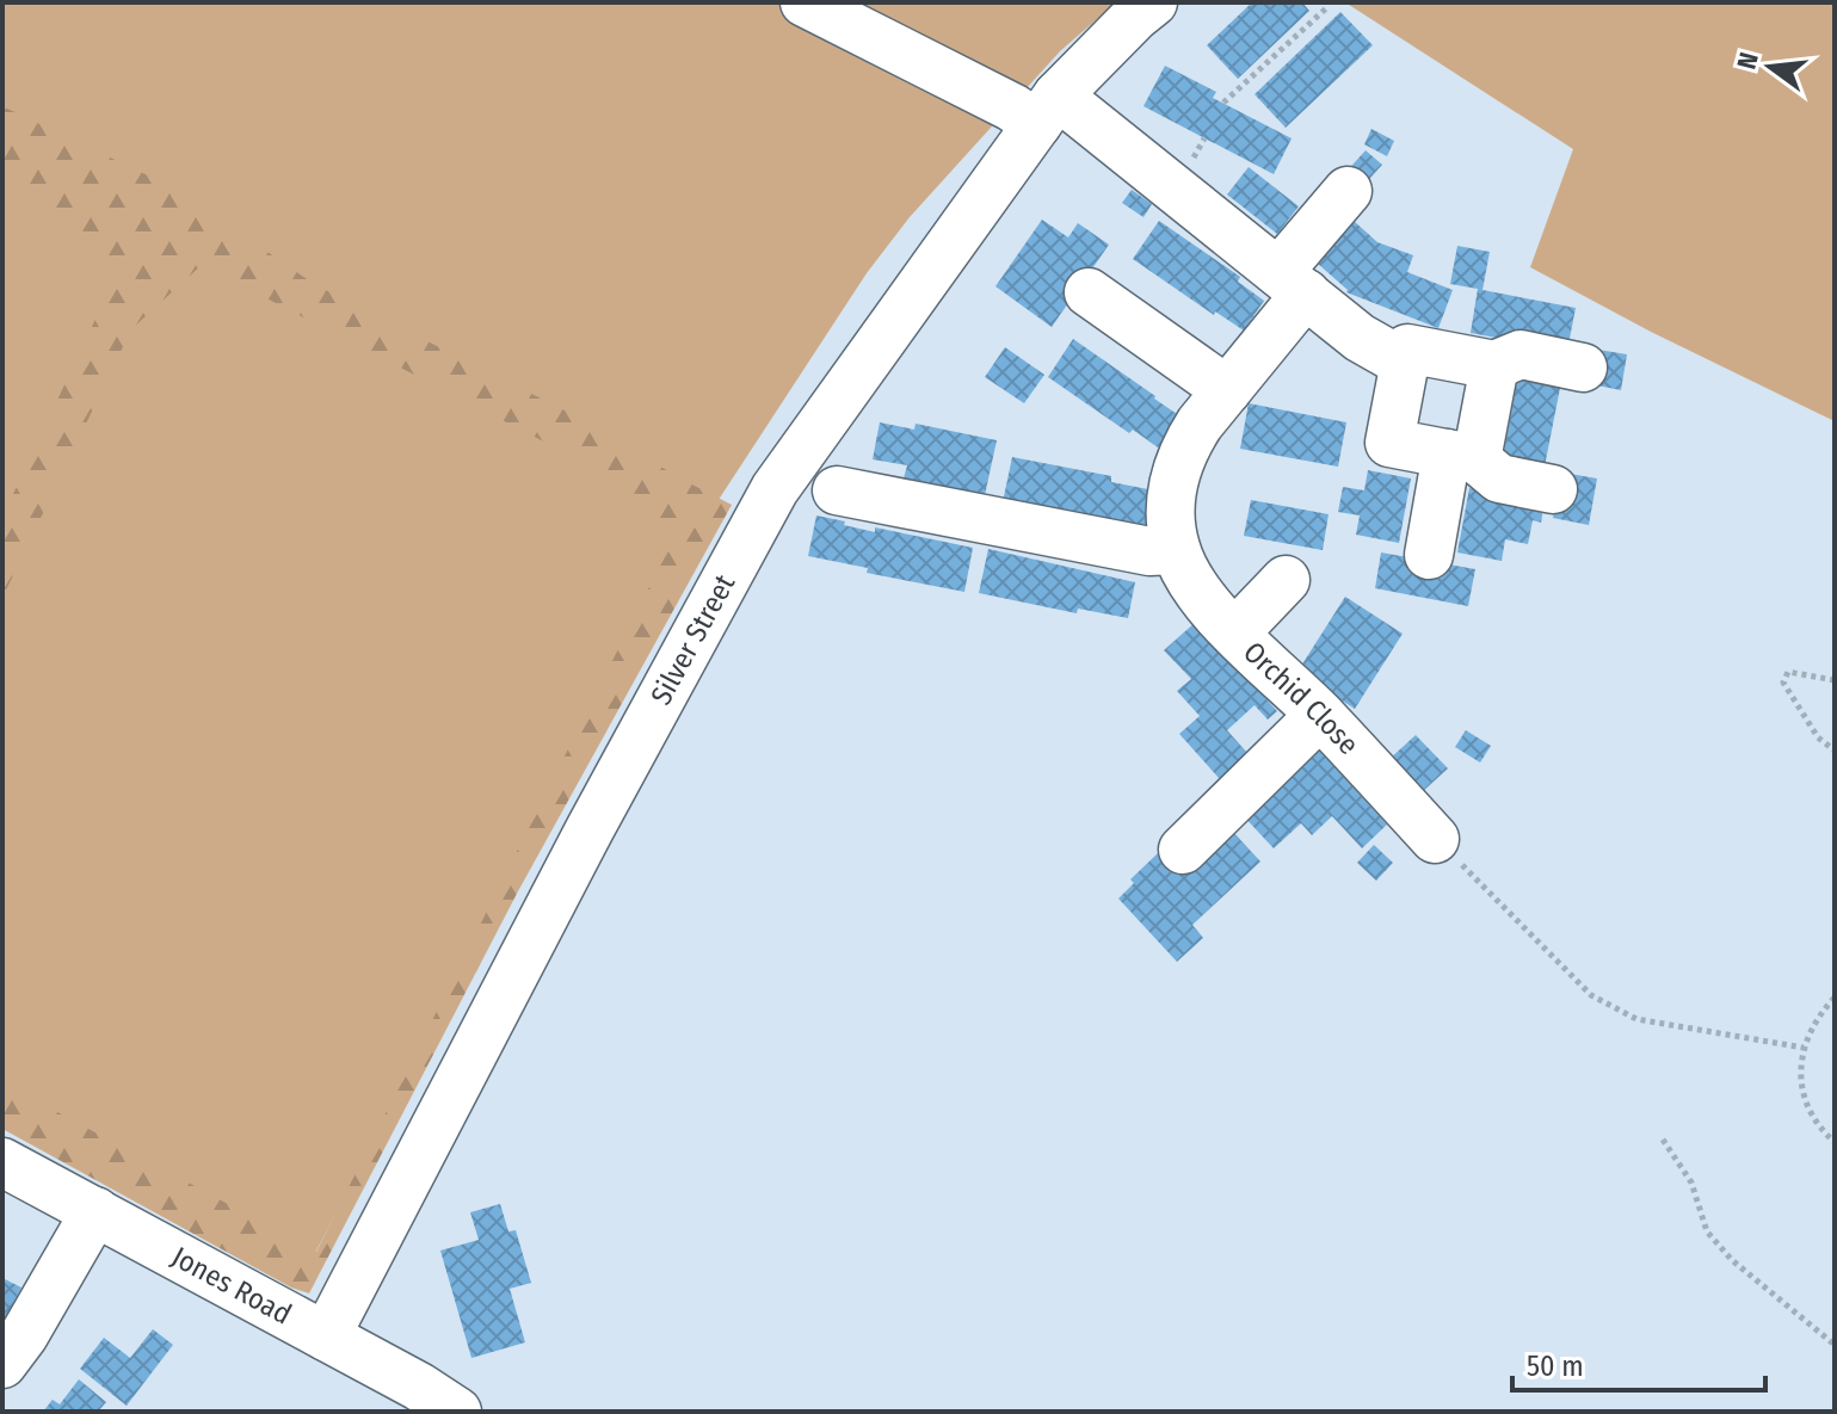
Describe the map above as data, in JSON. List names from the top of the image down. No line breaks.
{"streets":{"street":["Silver Street","Orchid Close","Jones Road"]},"crossings":[["Silver Street","Jones Road"]],"scale_bar":"50 m","north":"left"}
